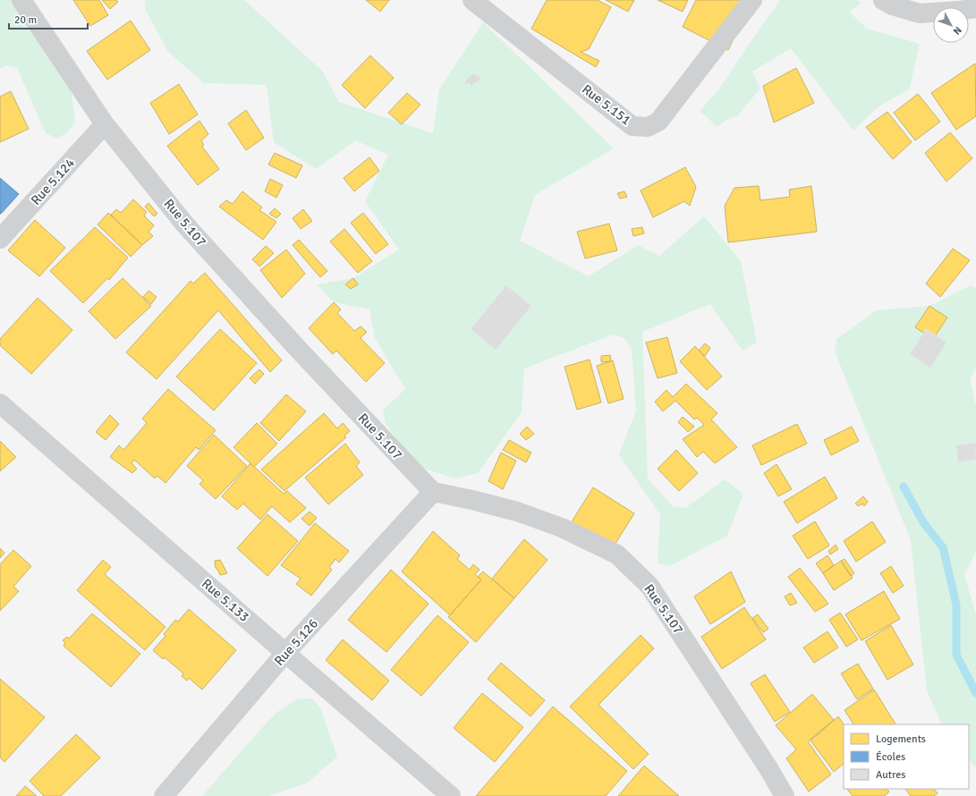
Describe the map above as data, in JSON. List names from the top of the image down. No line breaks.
{"streets":{"street":["Rue 5.151","Rue 5.124","Rue 5.107","Rue 5.133","Rue 5.126"]},"crossings":[["Rue 5.124","Rue 5.107"],["Rue 5.107","Rue 5.126"],["Rue 5.133","Rue 5.126"]],"legend":["Logements","Écoles","Autres"],"scale_bar":"20 m","north":"bottom right"}
